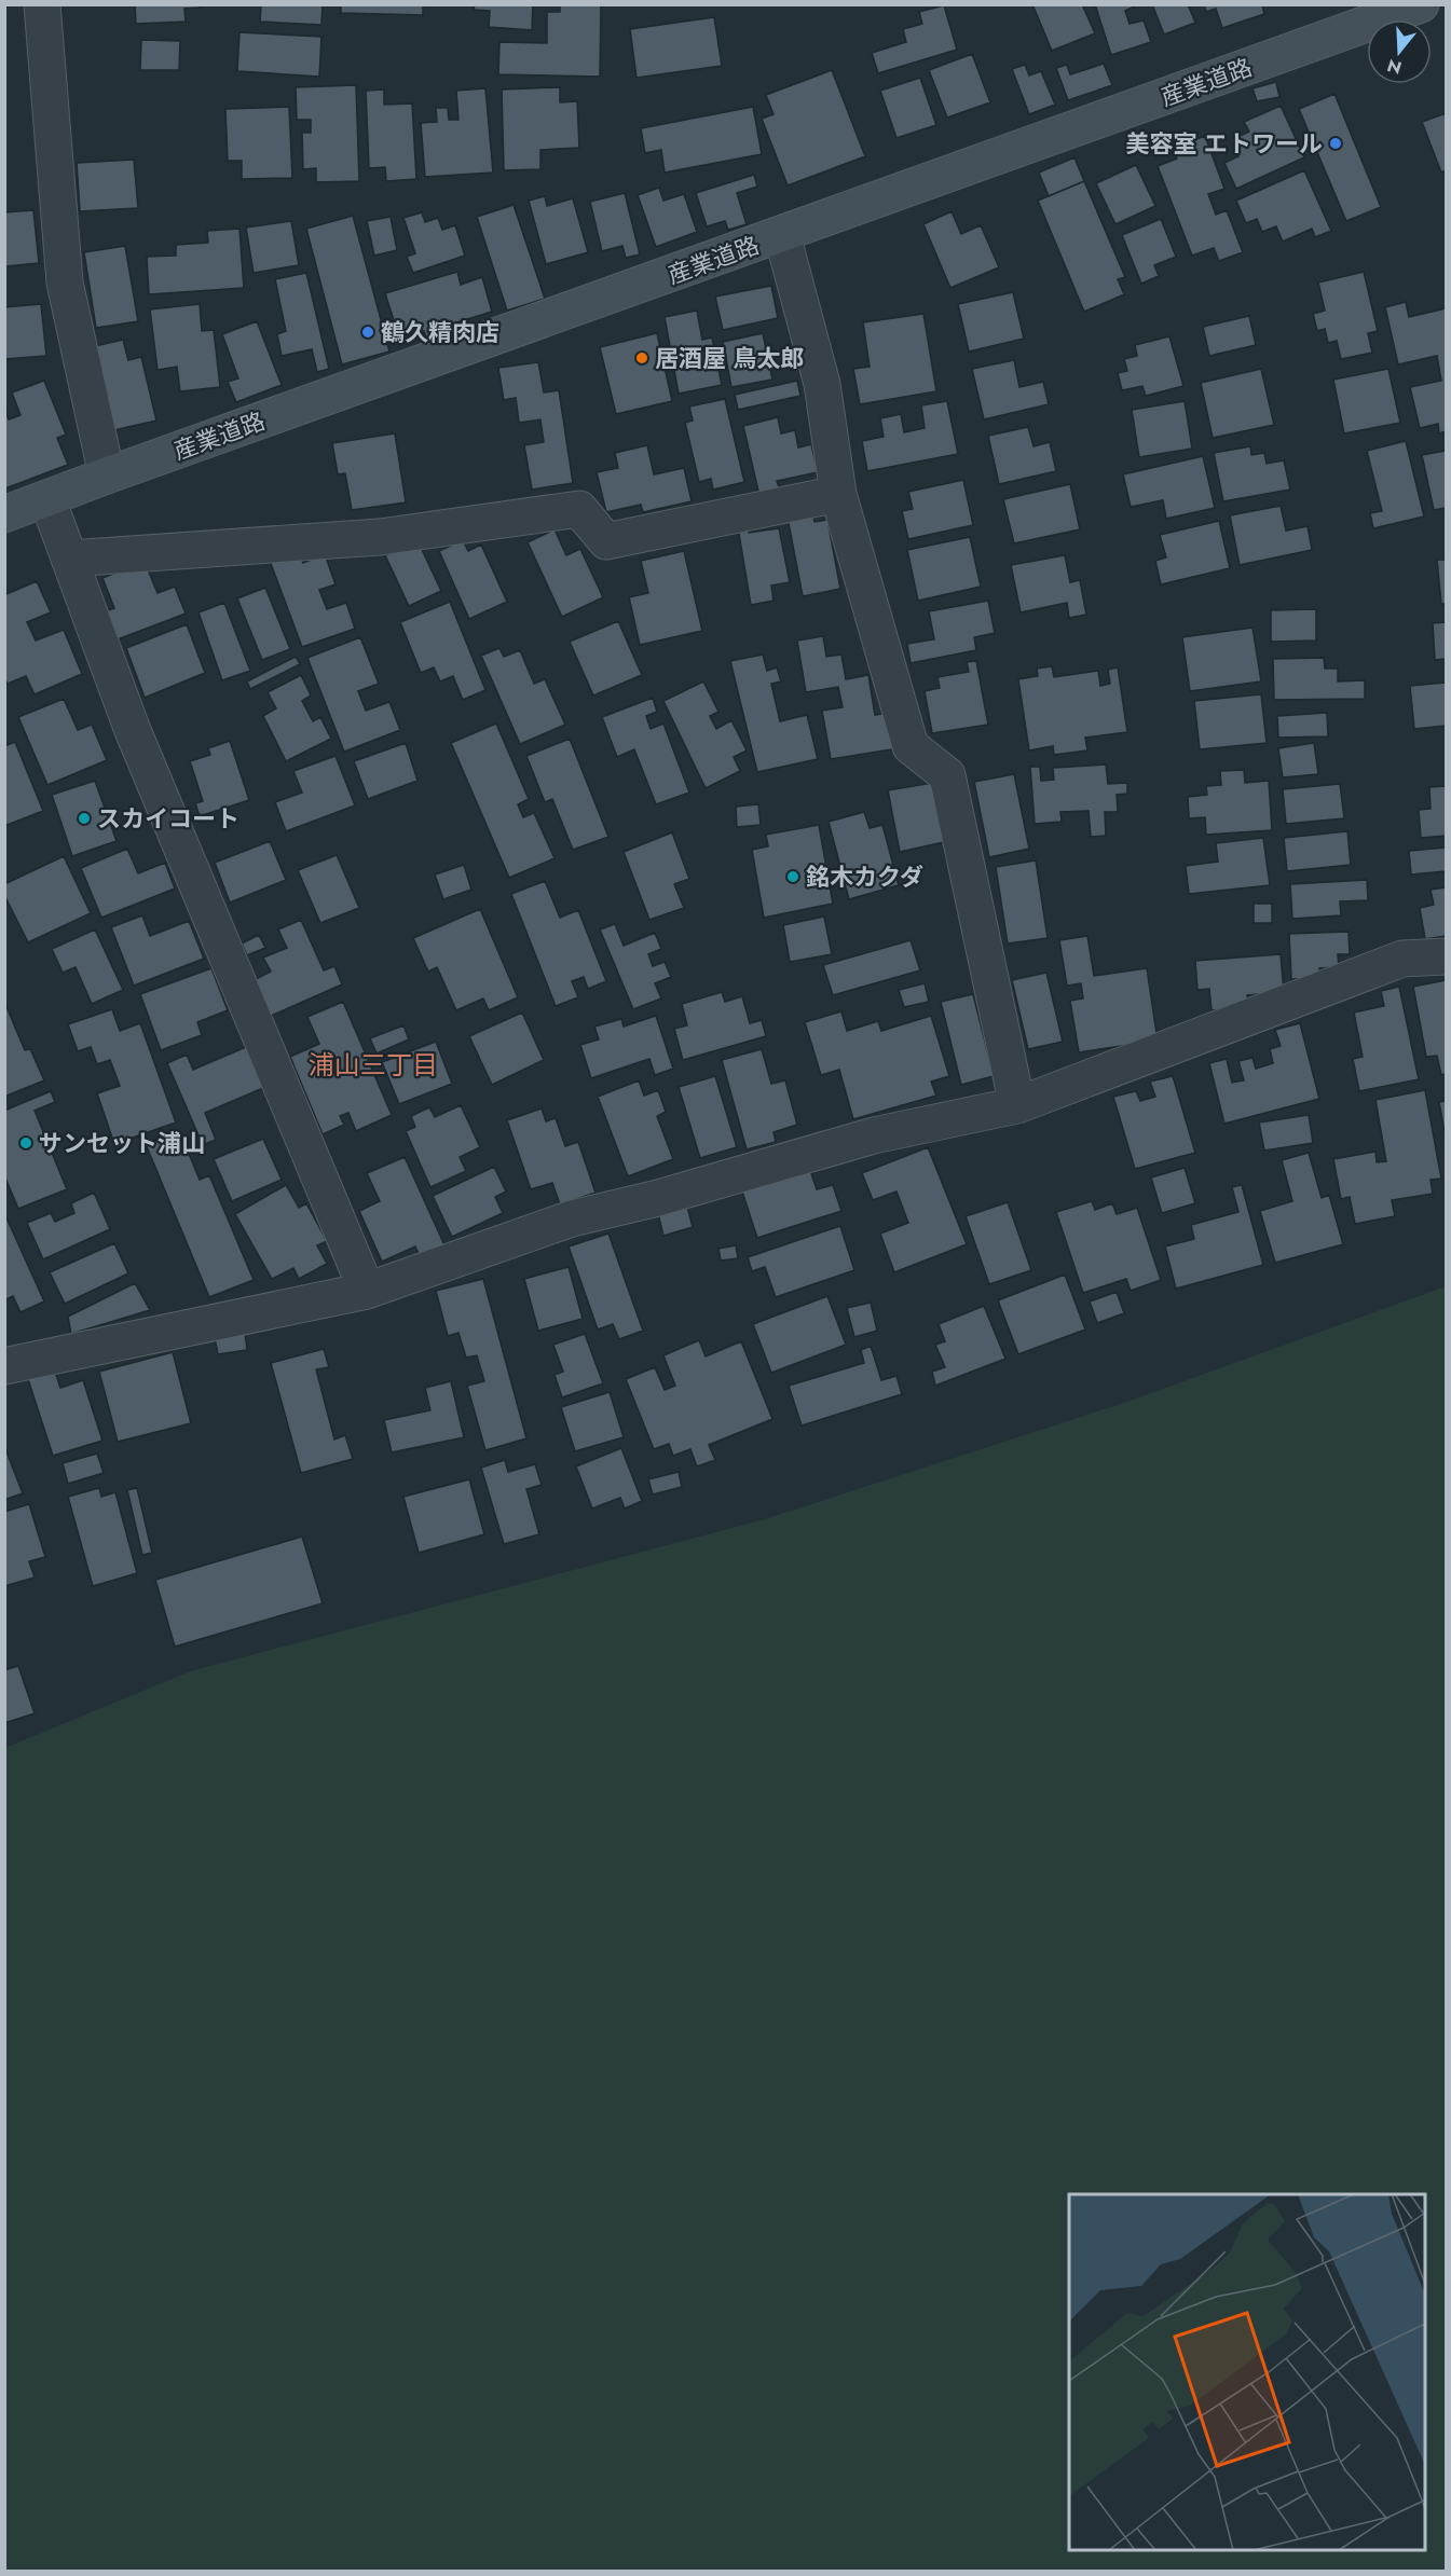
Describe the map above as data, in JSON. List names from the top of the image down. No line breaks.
{"streets":{"street":["産業道路"]},"districts":["浦山三丁目"],"places":["美容室 エトワール","鶴久精肉店","居酒屋 鳥太郎","スカイコート","銘木カクダ","サンセット浦山"],"north":"bottom"}
